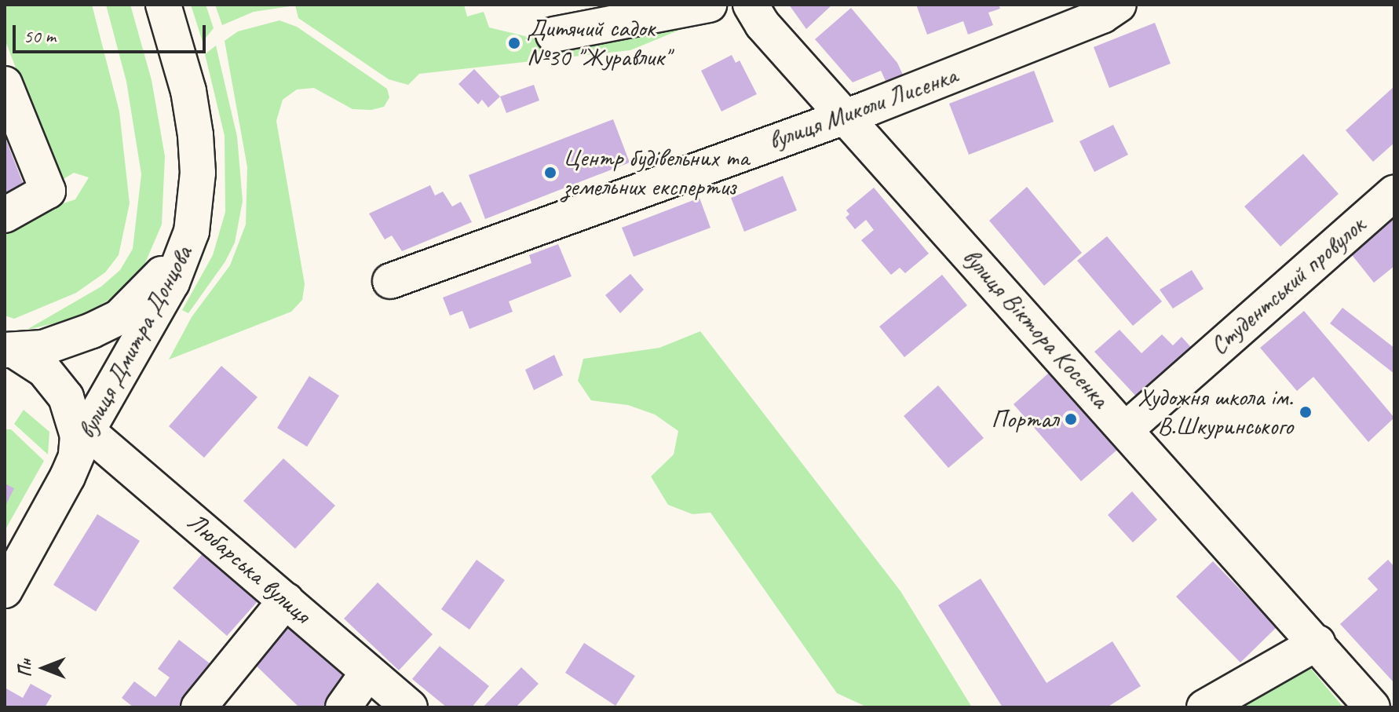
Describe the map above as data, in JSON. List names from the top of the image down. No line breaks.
{"streets":{"street":["вулиця Миколи Лисенка","Студентський провулок","вулиця Віктора Косенка","вулиця Дмитра Донцова","Любарська вулиця"]},"crossings":[["вулиця Миколи Лисенка","вулиця Віктора Косенка"],["Студентський провулок","вулиця Віктора Косенка"],["вулиця Дмитра Донцова","Любарська вулиця"]],"places":["Дитячий садок №30 \"Журавлик\"","Центр будівельних та земельних експертиз","Художня школа ім. В.Шкуринського","Портал"],"scale_bar":"50 m","north":"left"}
